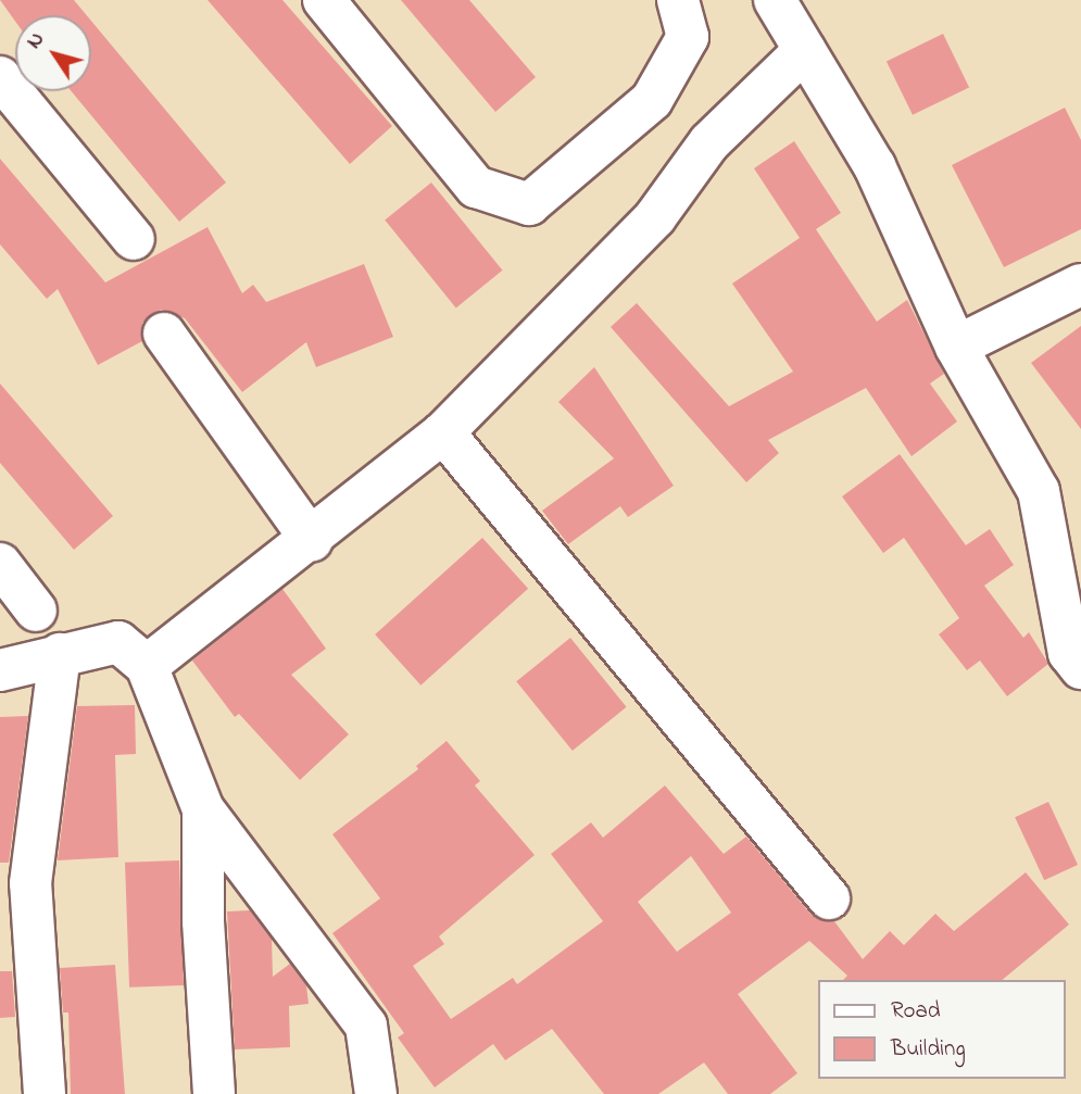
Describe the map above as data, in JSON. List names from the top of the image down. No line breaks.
{"legend":["Road","Building"],"north":"top left"}
